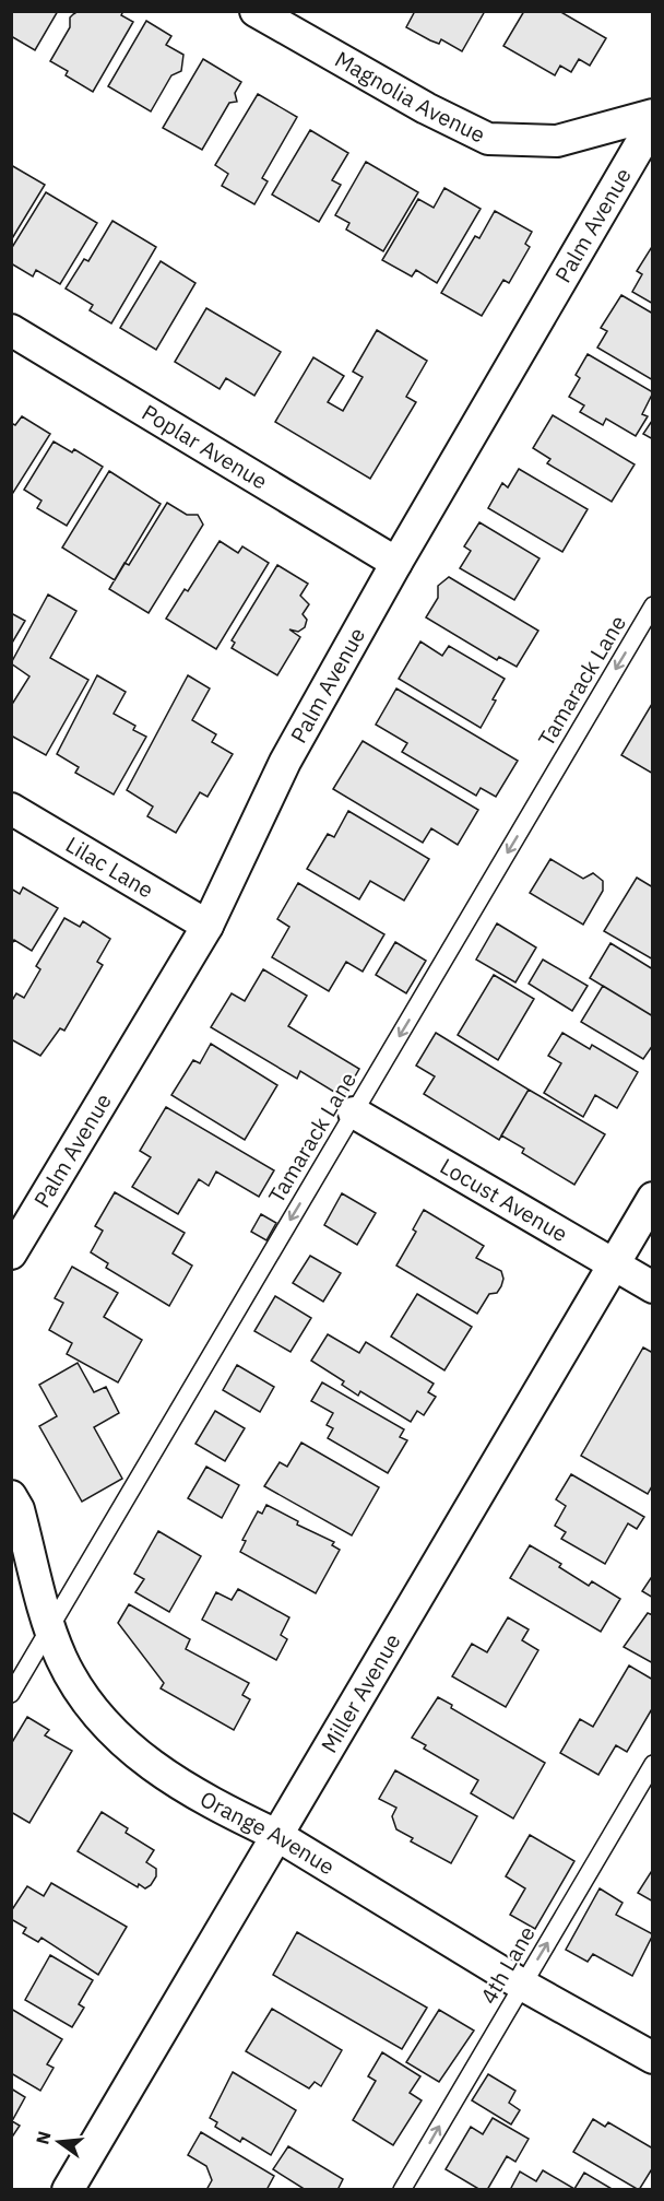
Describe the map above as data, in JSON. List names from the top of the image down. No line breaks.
{"streets":{"street":["Magnolia Avenue","Palm Avenue","Poplar Avenue","Lilac Lane","Locust Avenue","Miller Avenue","Orange Avenue"],"lane":["Tamarack Lane","4th Lane"]},"crossings":[["Palm Avenue","Poplar Avenue"],["Palm Avenue","Lilac Lane"],["Tamarack Lane","Locust Avenue"],["Tamarack Lane","Orange Avenue"],["Locust Avenue","Miller Avenue"],["Miller Avenue","Orange Avenue"],["Orange Avenue","4th Lane"]],"one_way":["Tamarack Lane","4th Lane"],"north":"left"}
